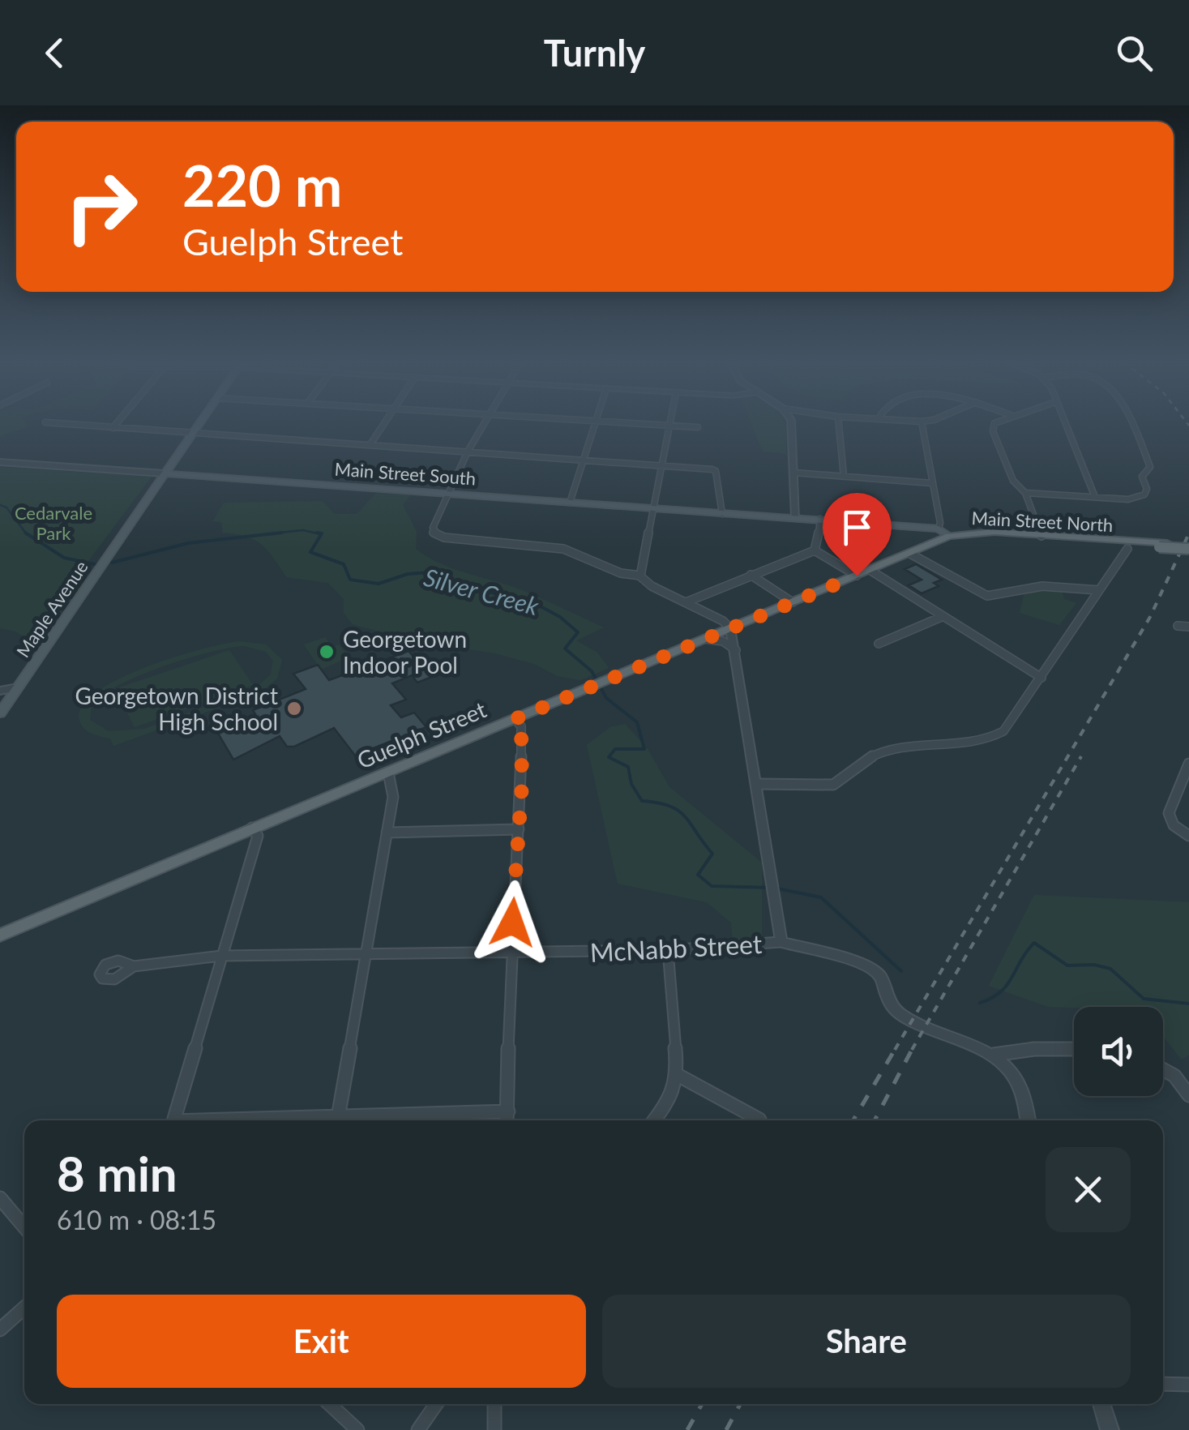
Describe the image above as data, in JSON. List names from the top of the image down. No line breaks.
{"streets":{"main road":["Main Street South","Main Street North","Maple Avenue","Guelph Street"],"street":["McNabb Street"]},"crossings":[["Main Street South","Main Street North"],["Main Street South","Maple Avenue"],["Main Street South","Guelph Street"],["Main Street North","Guelph Street"]],"water":["Silver Creek"],"parks":["Cedarvale Park"],"places":["Georgetown Indoor Pool","Georgetown District High School"],"page":{"header":"Turnly","turn":["220 m","Guelph Street"],"heading":["8 min","610 m · 08:15"],"buttons":["Exit","Share"]}}
